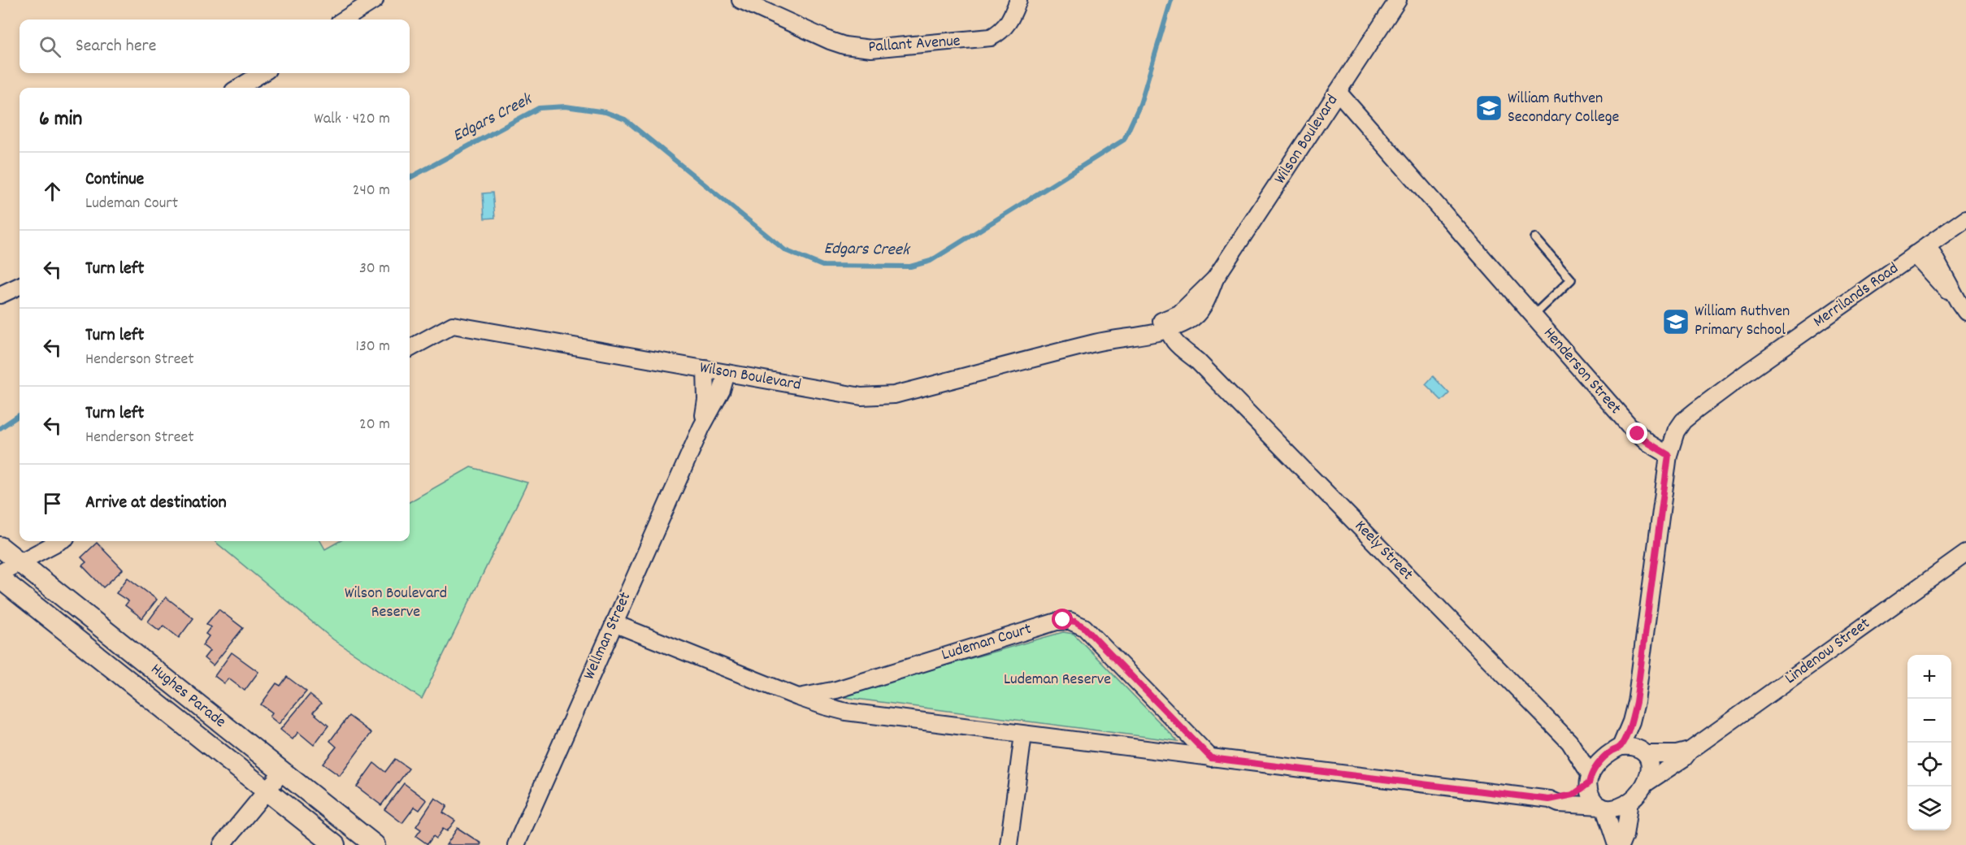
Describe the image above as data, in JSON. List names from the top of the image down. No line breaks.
{"streets":{"street":["Pallant Avenue","Wilson Boulevard","Merrilands Road","Henderson Street","Keely Street","Wellman Street","Ludeman Court","Lindenow Street","Hughes Parade"]},"crossings":[["Wilson Boulevard","Henderson Street"],["Wilson Boulevard","Keely Street"],["Wilson Boulevard","Wellman Street"],["Merrilands Road","Henderson Street"],["Keely Street","Lindenow Street"]],"water":["Edgars Creek"],"parks":["Wilson Boulevard Reserve","Ludeman Reserve"],"places":{"school or university":["William Ruthven Secondary College","William Ruthven Primary School"]},"page":{"search":"Search here","heading":["6 min","Walk · 420 m"],"list":[["Continue","Ludeman Court","240 m"],["Turn left","30 m"],["Turn left","Henderson Street","130 m"],["Turn left","Henderson Street","20 m"],"Arrive at destination"],"map_buttons":["+","−"]}}
